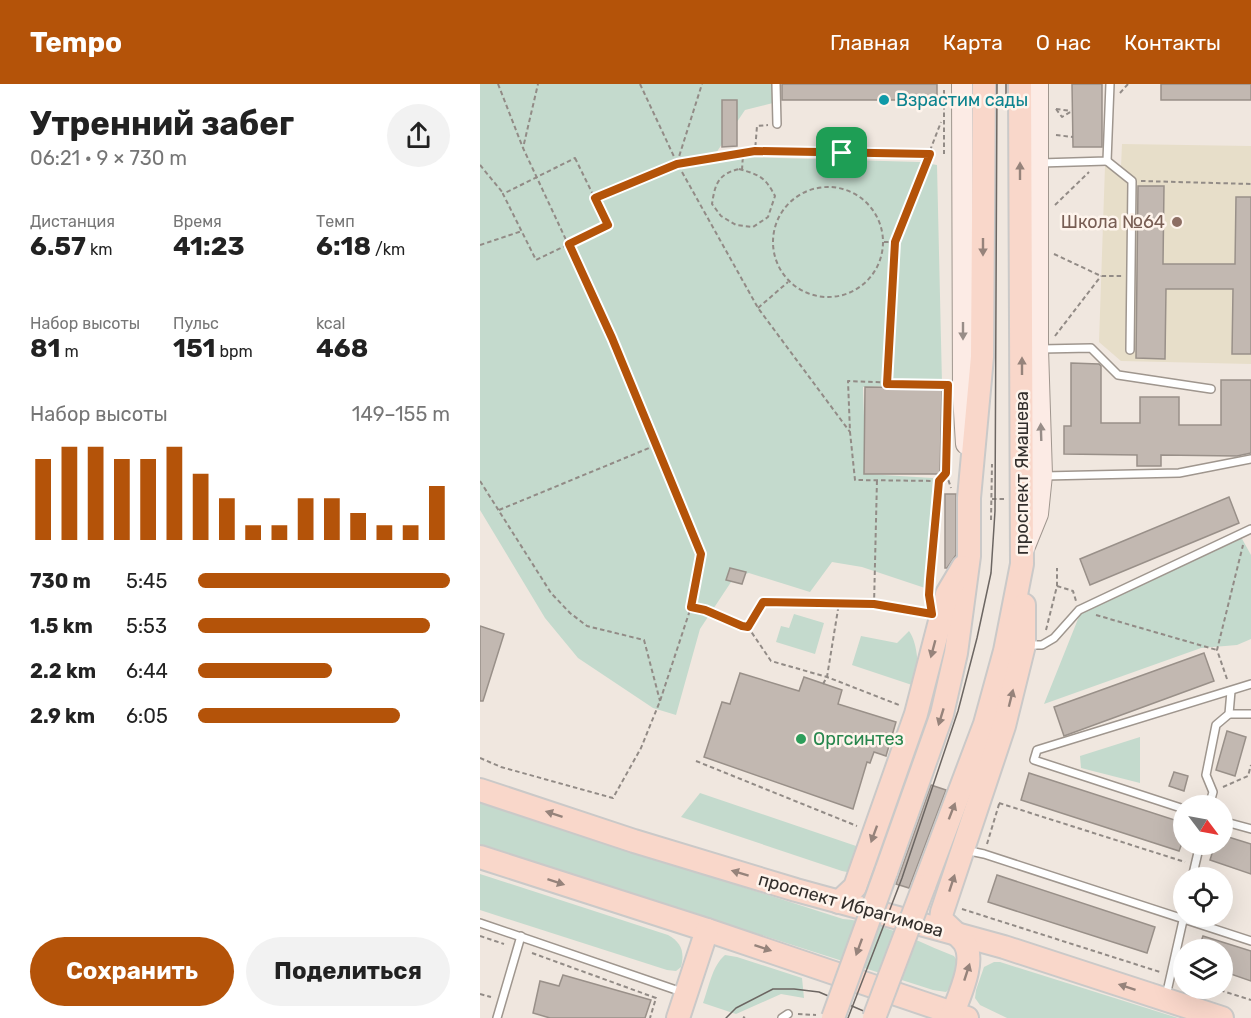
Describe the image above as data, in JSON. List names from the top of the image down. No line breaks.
{"streets":{"main road":["проспект Ямашева","проспект Ибрагимова"]},"places":["Взрастим сады","Школа №64","Оргсинтез"],"north":"bottom right","page":{"header":"Tempo","nav":["Главная","Карта","О нас","Контакты"],"heading":["Утренний забег","06:21 · 9 × 730 m"],"stats":[["Дистанция","6.57 km"],["Время","41:23"],["Темп","6:18 /km"],["Набор высоты","81 m"],["Пульс","151 bpm"],["kcal","468"]],"chart":["Набор высоты","149–155 m"],"list":[{"name":"730 m","note":"5:45"},{"name":"1.5 km","note":"5:53"},{"name":"2.2 km","note":"6:44"},{"name":"2.9 km","note":"6:05"}],"buttons":["Сохранить","Поделиться"]}}
